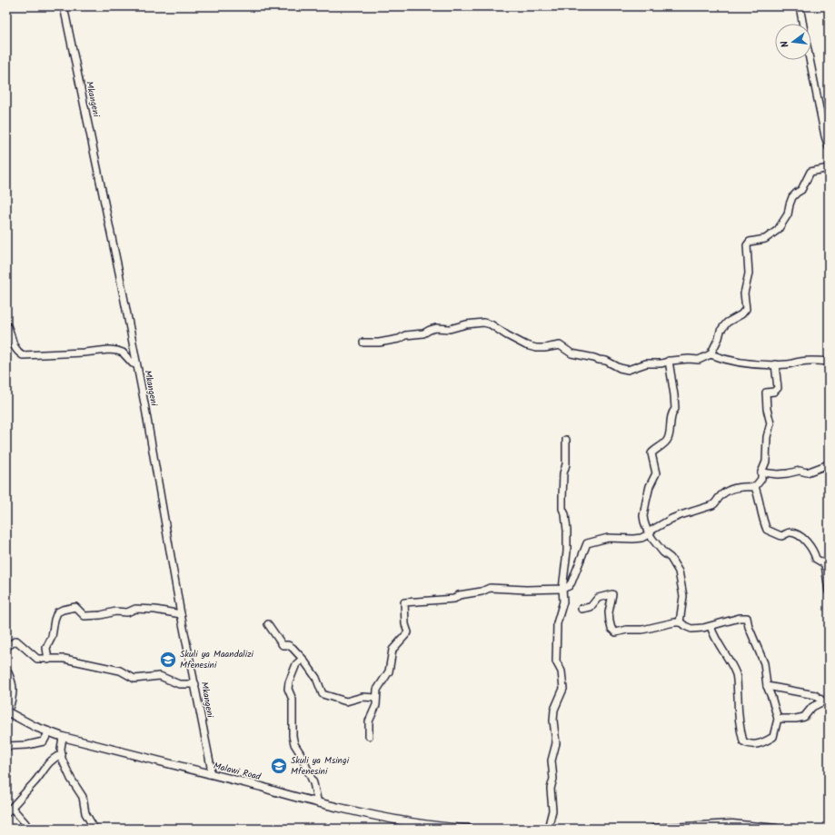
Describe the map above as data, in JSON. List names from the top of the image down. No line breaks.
{"streets":{"main road":["Malawi Road"],"street":["Mkangeni"]},"crossings":[["Mkangeni","Malawi Road"]],"places":{"school or university":["Skuli ya Maandalizi Mfenesini","Skuli ya Msingi Mfenesini"]},"north":"left"}
